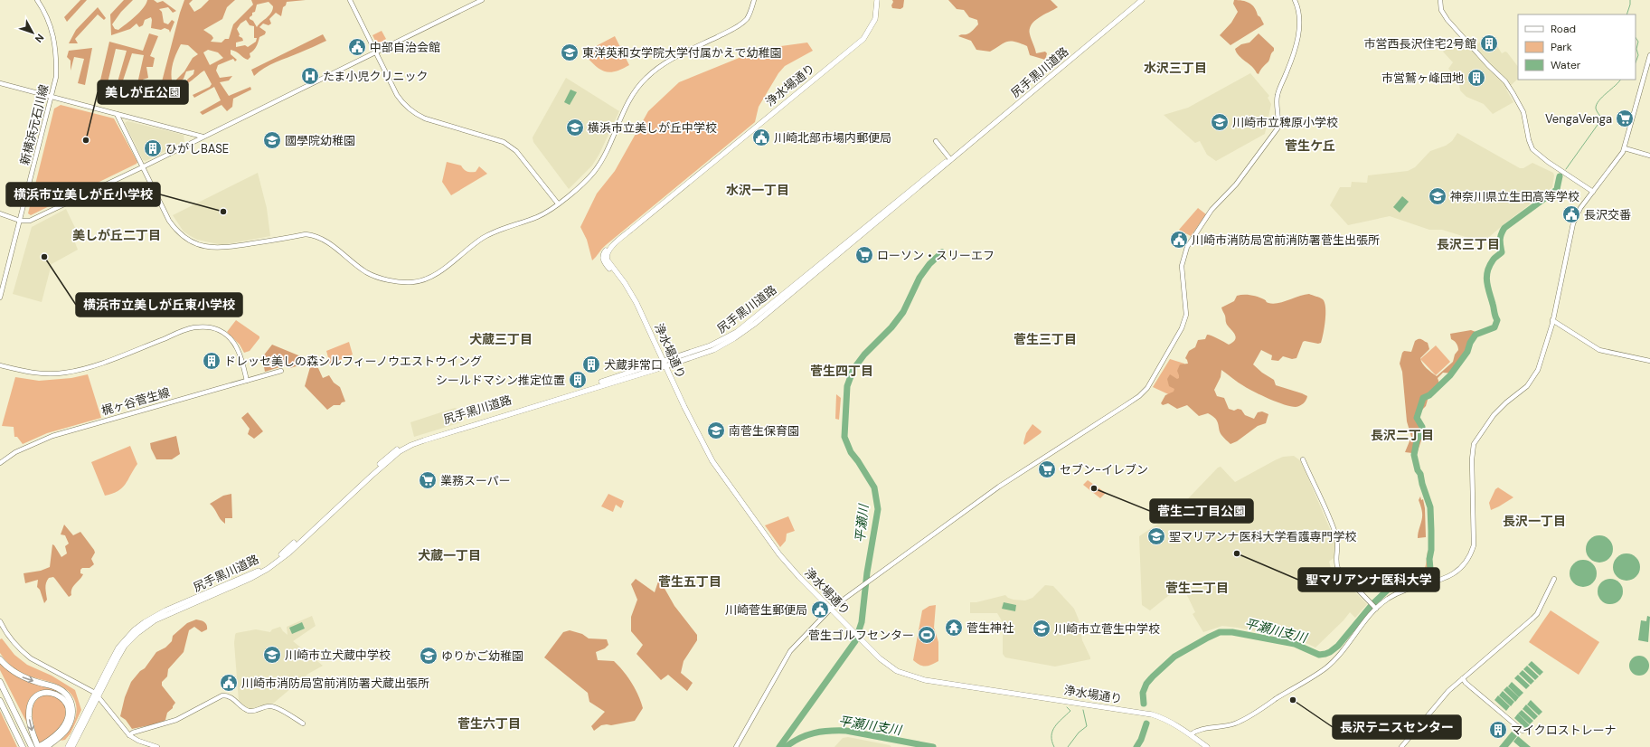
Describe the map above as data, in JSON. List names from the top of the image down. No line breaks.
{"streets":{"main road":["尻手黒川道路","浄水場通り"],"street":["新横浜元石川線","梶ヶ谷菅生線"]},"crossings":[["尻手黒川道路","浄水場通り"]],"districts":["水沢三丁目","菅生ケ丘","水沢一丁目","美しが丘二丁目","長沢三丁目","犬蔵三丁目","菅生三丁目","菅生四丁目","長沢二丁目","長沢一丁目","犬蔵一丁目","菅生五丁目","菅生二丁目","菅生六丁目"],"water":["平瀬川","平瀬川支川"],"places":{"building":["市営西長沢住宅2号館","市営鷲ヶ峰団地","ひがしBASE","ドレッセ美しの森シルフィーノウエストウイング","犬蔵非常口","シールドマシン推定位置","マイクロストレーナ"],"public building":["中部自治会館","川崎北部市場内郵便局","長沢交番","川崎市消防局宮前消防署菅生出張所","川崎菅生郵便局","川崎市消防局宮前消防署犬蔵出張所"],"school or university":["東洋英和女学院大学付属かえで幼稚園","川崎市立稗原小学校","横浜市立美しが丘中学校","國學院幼稚園","神奈川県立生田高等学校","南菅生保育園","聖マリアンナ医科大学看護専門学校","川崎市立菅生中学校","川崎市立犬蔵中学校","ゆりかご幼稚園"],"hospital":["たま小児クリニック"],"supermarket":["VengaVenga","ローソン・スリーエフ","セブン-イレブン","業務スーパー"],"other":["美しが丘公園","横浜市立美しが丘小学校","横浜市立美しが丘東小学校","菅生二丁目公園","聖マリアンナ医科大学","長沢テニスセンター"],"temple":["菅生神社"],"sports":["菅生ゴルフセンター"]},"legend":["Road","Park","Water"],"north":"bottom right"}
